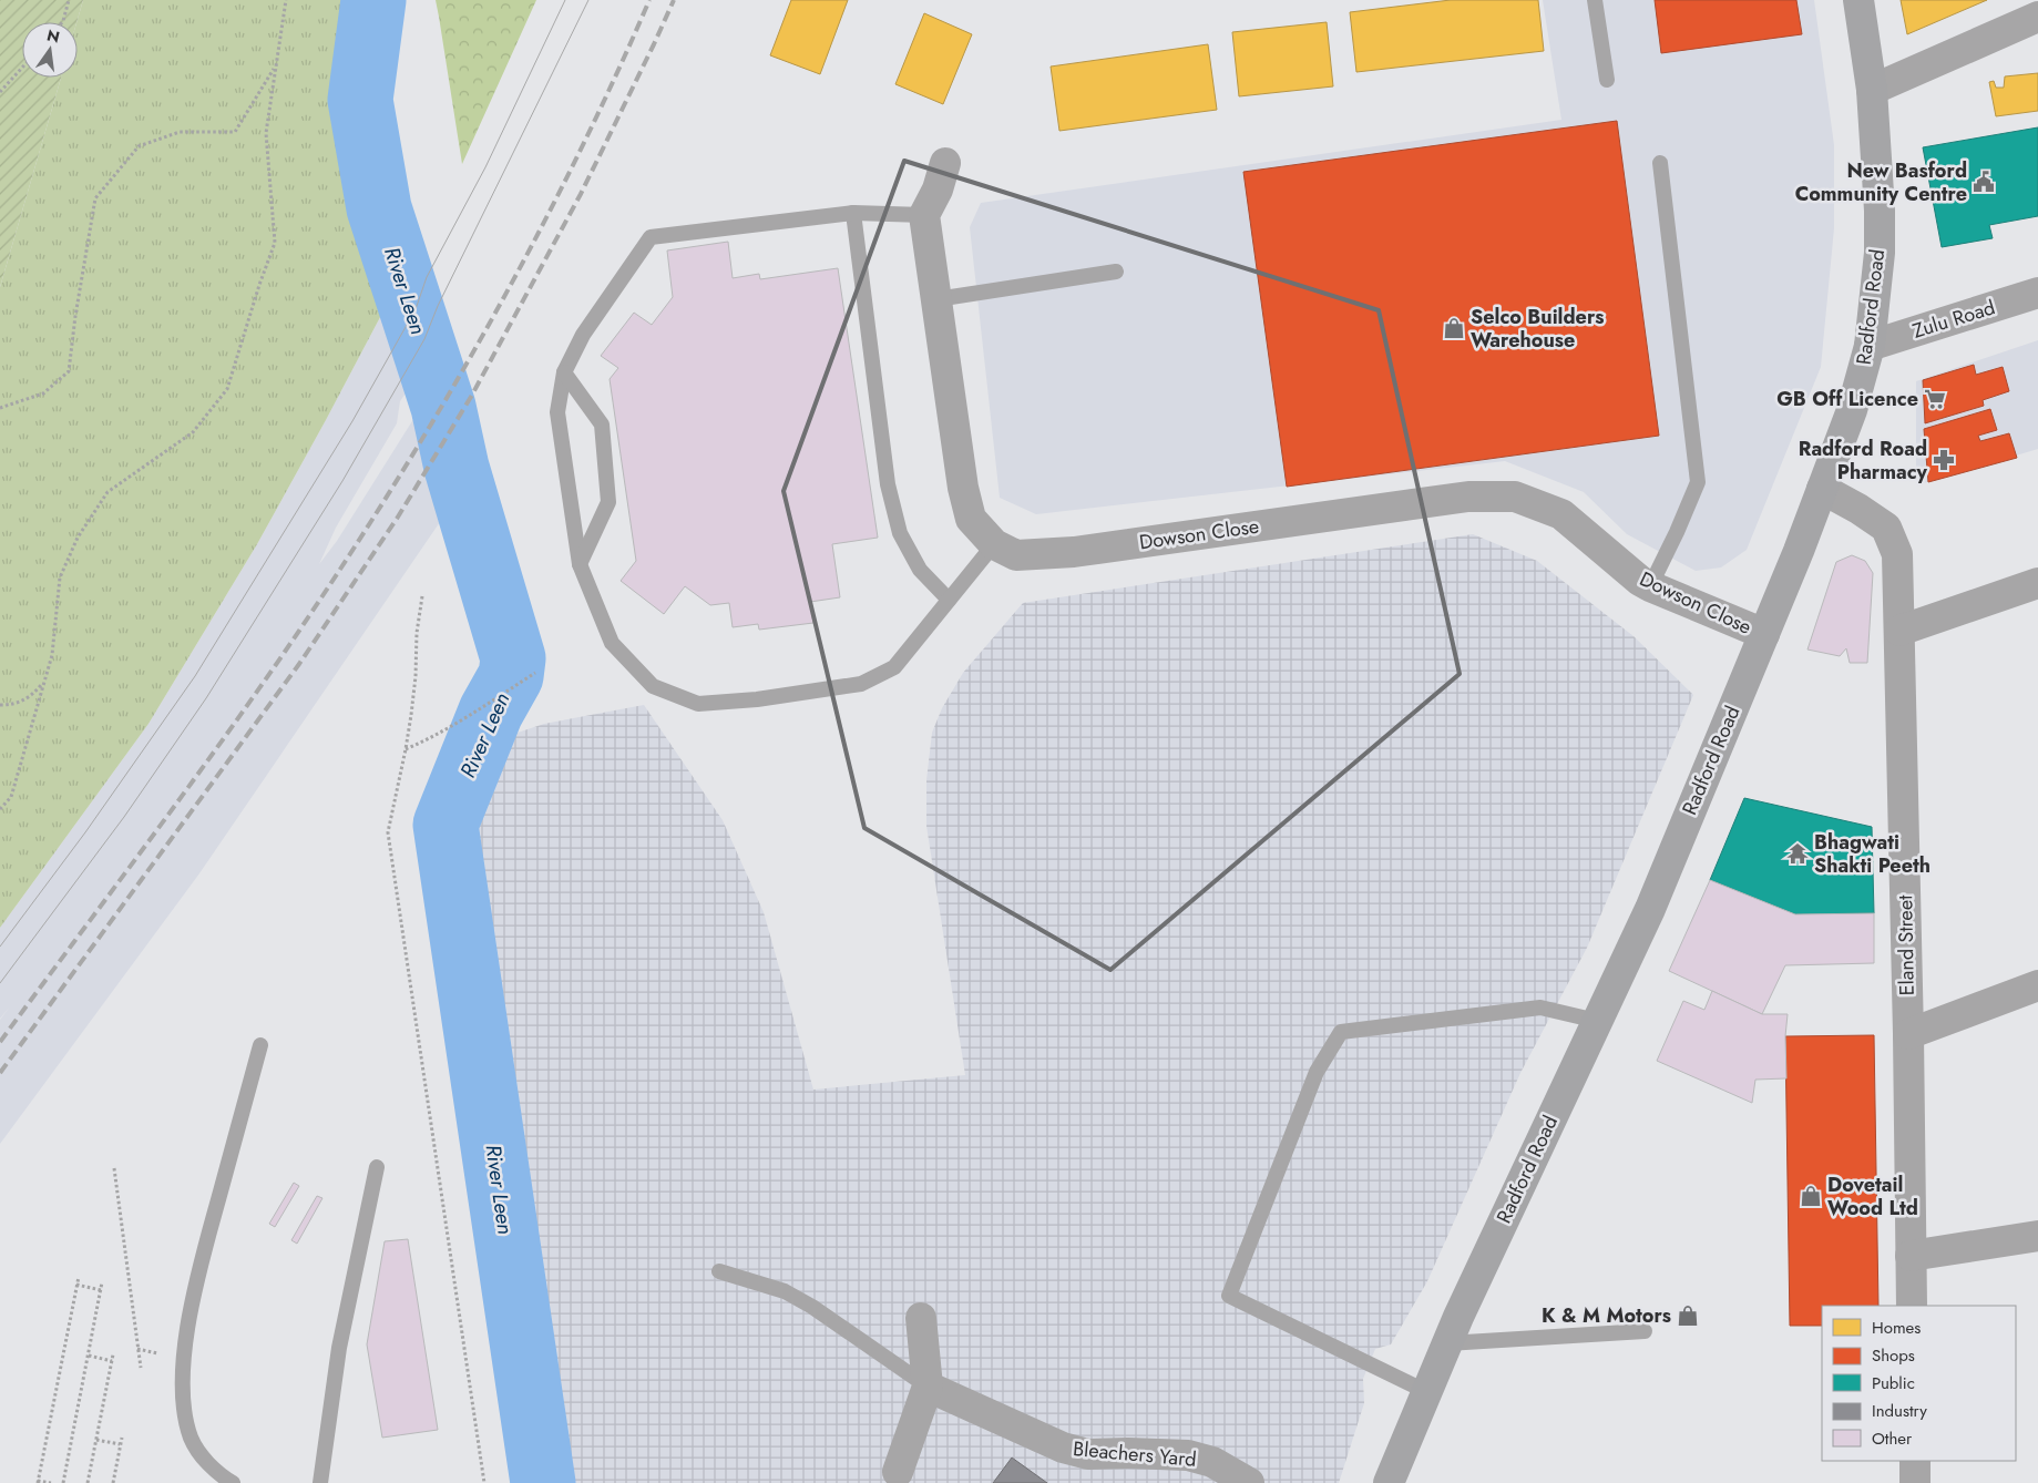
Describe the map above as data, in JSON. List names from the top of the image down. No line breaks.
{"streets":{"street":["Radford Road","Zulu Road","Dowson Close","Eland Street","Bleachers Yard"]},"crossings":[["Radford Road","Zulu Road"],["Radford Road","Dowson Close"],["Radford Road","Eland Street"]],"water":["River Leen"],"places":{"public building":["New Basford Community Centre"],"shop":["Selco Builders Warehouse","Dovetail Wood Ltd","K & M Motors"],"supermarket":["GB Off Licence"],"pharmacy":["Radford Road Pharmacy"],"temple":["Bhagwati Shakti Peeth"]},"legend":["Homes","Shops","Public","Industry","Other"],"north":"top"}
